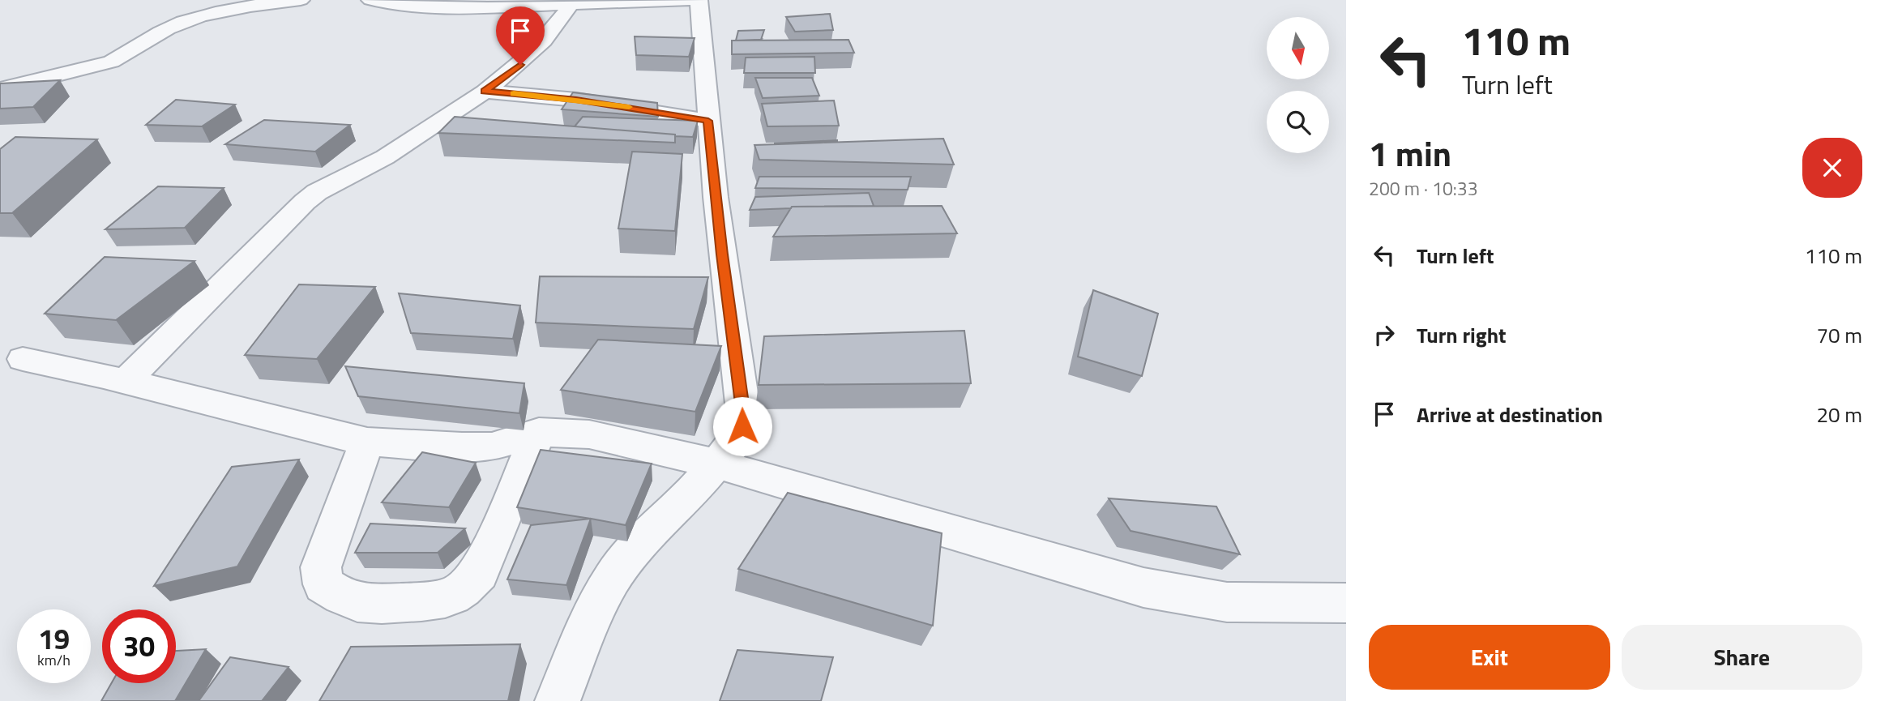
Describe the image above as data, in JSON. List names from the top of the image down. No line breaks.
{"north":"bottom","page":{"turn":["110 m","Turn left"],"heading":["1 min","200 m · 10:33"],"list":[{"name":"Turn left","value":"110 m"},{"name":"Turn right","value":"70 m"},{"name":"Arrive at destination","value":"20 m"}],"speed":"19 km/h","limit":"30","buttons":["Exit","Share"]}}
